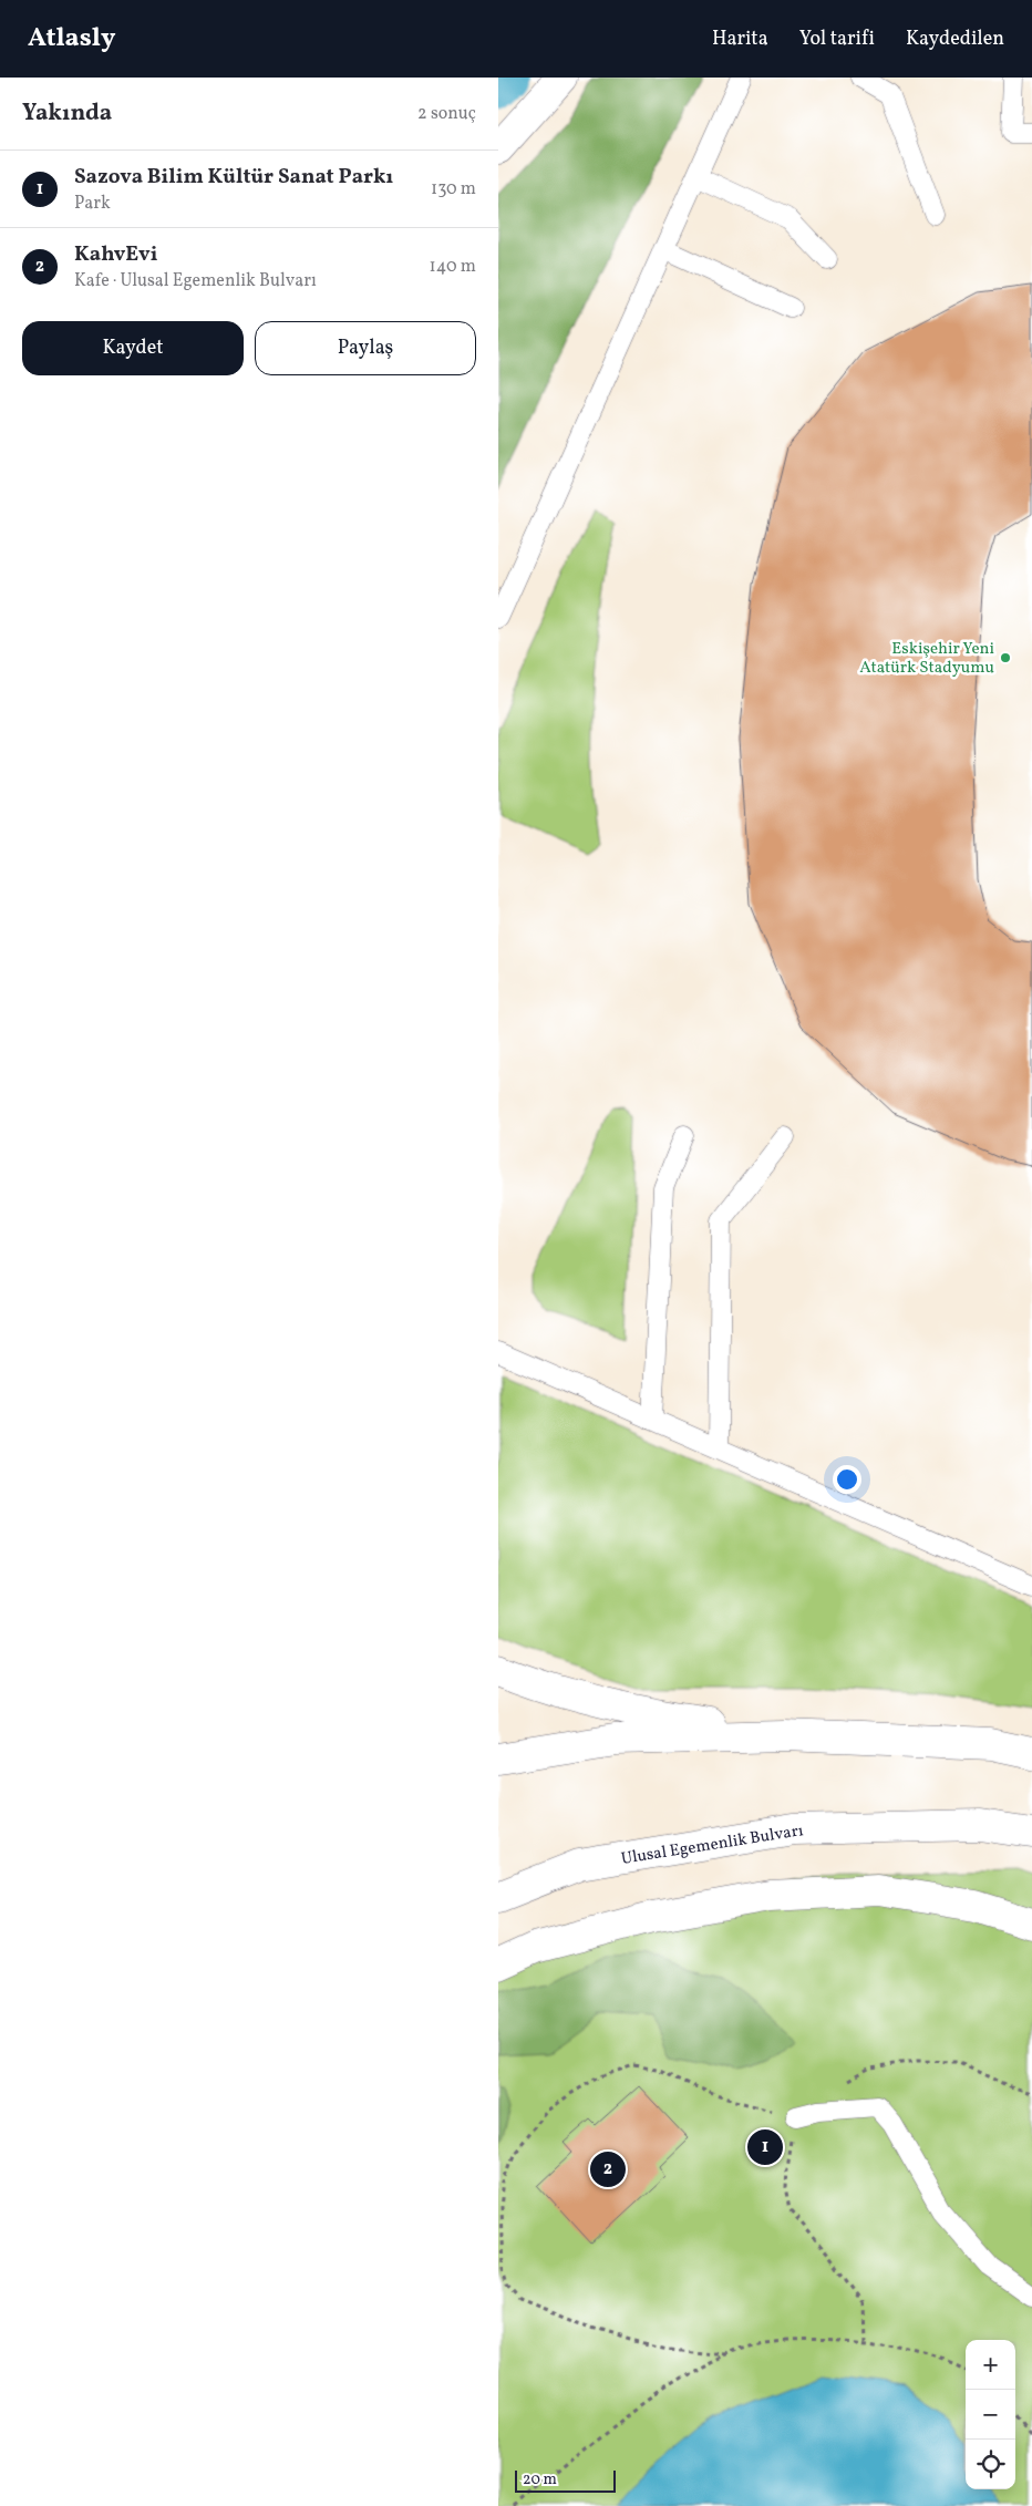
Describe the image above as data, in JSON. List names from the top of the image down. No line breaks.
{"streets":{"main road":["Ulusal Egemenlik Bulvarı"]},"places":["Eskişehir Yeni Atatürk Stadyumu"],"scale_bar":"20 m","page":{"header":"Atlasly","nav":["Harita","Yol tarifi","Kaydedilen"],"heading":["Yakında","2 sonuç"],"list":[{"mark":"1","name":"Sazova Bilim Kültür Sanat Parkı","note":"Park","value":"130 m"},{"mark":"2","name":"KahvEvi","note":"Kafe · Ulusal Egemenlik Bulvarı","value":"140 m"}],"buttons":["Kaydet","Paylaş"],"pins":["1","2"],"map_buttons":["+","−"],"scale":"20 m"}}
